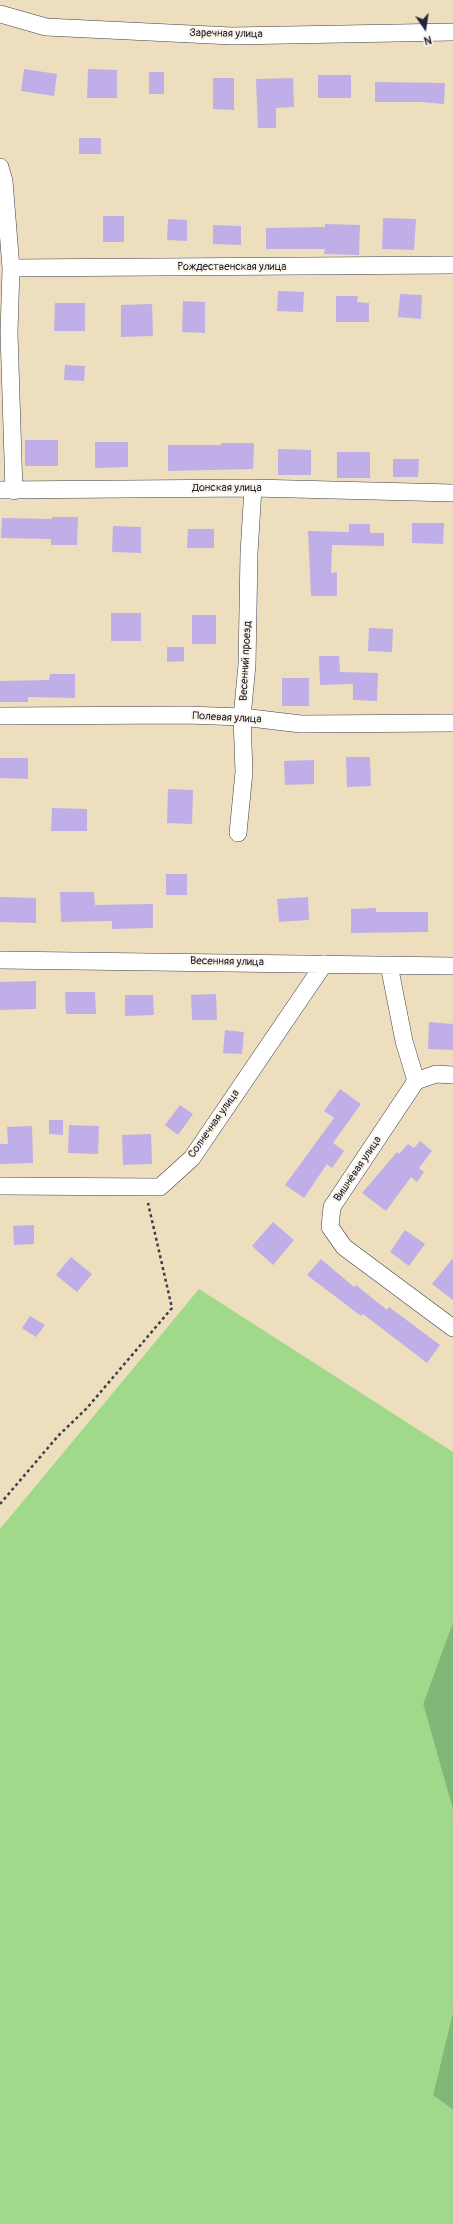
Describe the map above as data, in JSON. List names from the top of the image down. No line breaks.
{"streets":{"street":["Заречная улица","Рождественская улица","Донская улица","Весенний проезд","Полевая улица","Весенняя улица","Солнечная улица","Вишнёвая улица"]},"crossings":[["Донская улица","Весенний проезд"],["Весенний проезд","Полевая улица"],["Весенняя улица","Солнечная улица"]],"north":"bottom"}
